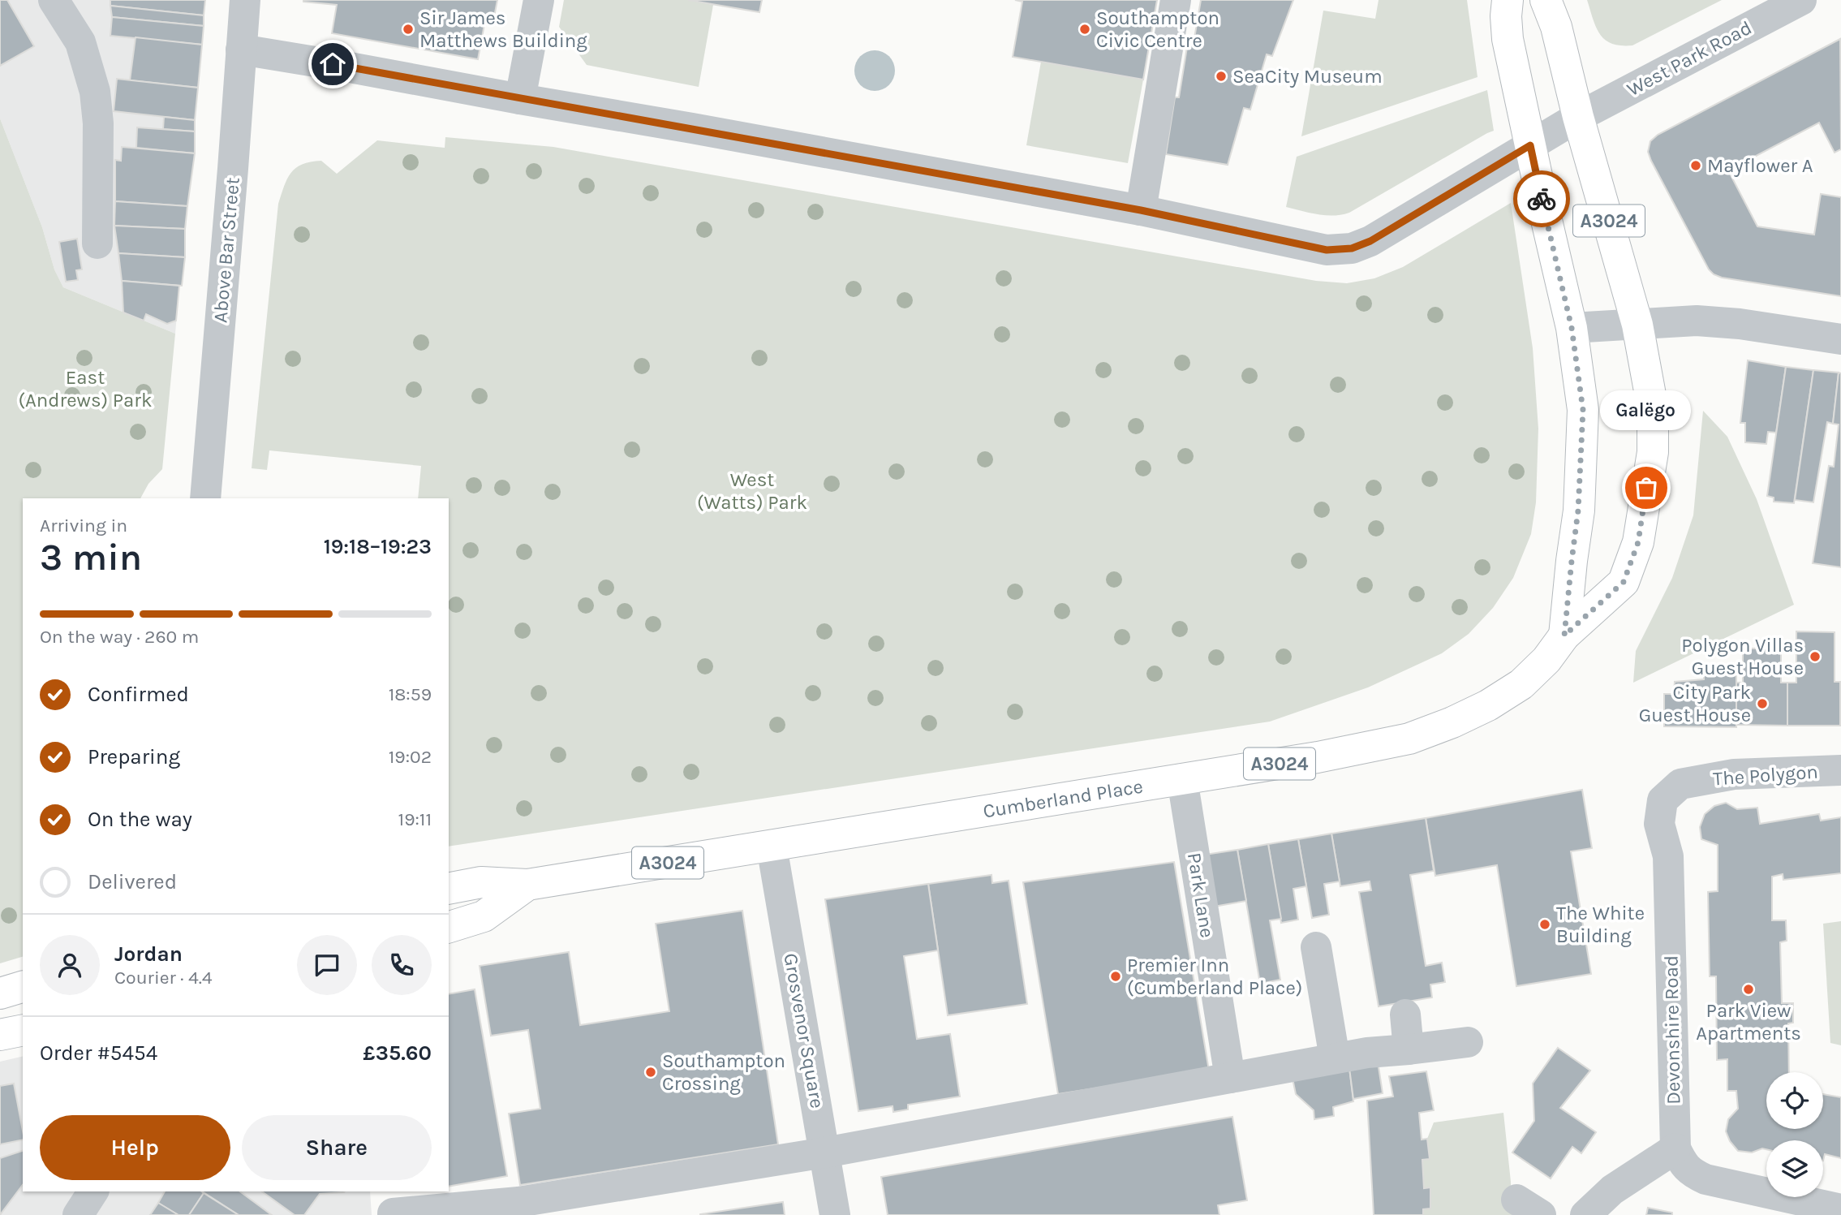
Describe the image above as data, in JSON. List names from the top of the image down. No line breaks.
{"streets":{"main road":["A3024","Cumberland Place"],"street":["West Park Road","Above Bar Street","The Polygon","Park Lane","Devonshire Road","Grosvenor Square"]},"crossings":[["West Park Road","A3024"],["West Park Road","Above Bar Street"],["West Park Road","Cumberland Place"],["A3024","Cumberland Place"],["The Polygon","Devonshire Road"],["Cumberland Place","Park Lane"],["Cumberland Place","Grosvenor Square"]],"parks":["East (Andrews) Park","West (Watts) Park"],"places":["Sir James Matthews Building","Southampton Civic Centre","SeaCity Museum","Mayflower A","Galëgo","Polygon Villas Guest House","City Park Guest House","The White Building","Premier Inn (Cumberland Place)","Park View Apartments","Southampton Crossing"],"page":{"bubble":"Galëgo","heading":["3 min","Arriving in","19:18–19:23"],"panel":["Jordan","Courier · 4.4","Order #5454","£35.60"],"bar":"On the way · 260 m","list":[["Confirmed","18:59"],["Preparing","19:02"],["On the way","19:11"],"Delivered"],"buttons":["Help","Share"]}}
